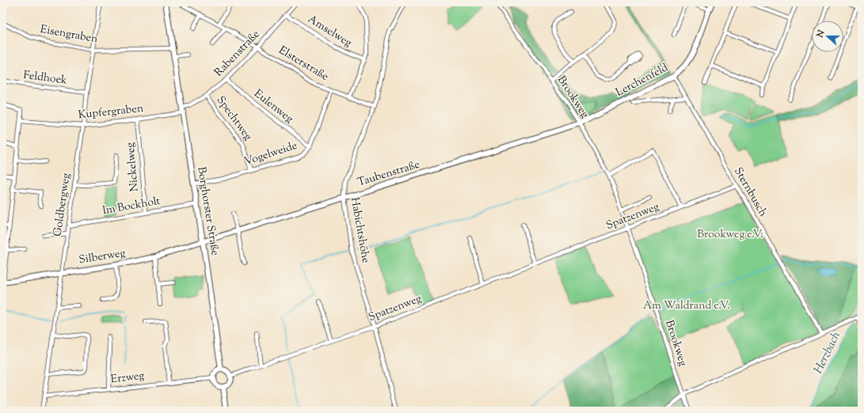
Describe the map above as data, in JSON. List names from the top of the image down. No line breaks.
{"streets":{"street":["Amselweg","Eisengraben","Rabenstraße","Elsterstraße","Feldhoek","Lerchenfeld","Brookweg","Eulenweg","Kupfergraben","Spechtweg","Vogelweide","Nickelweg","Taubenstraße","Sternbusch","Goldbergweg","Im Bockholt","Borghorster Straße","Spatzenweg","Habichtshöhe","Silberweg","Erzweg"]},"crossings":[["Amselweg","Rabenstraße"],["Eisengraben","Goldbergweg"],["Eisengraben","Borghorster Straße"],["Rabenstraße","Elsterstraße"],["Rabenstraße","Eulenweg"],["Rabenstraße","Kupfergraben"],["Rabenstraße","Spechtweg"],["Rabenstraße","Borghorster Straße"],["Elsterstraße","Vogelweide"],["Elsterstraße","Habichtshöhe"],["Feldhoek","Goldbergweg"],["Lerchenfeld","Brookweg"],["Lerchenfeld","Taubenstraße"],["Lerchenfeld","Sternbusch"],["Brookweg","Taubenstraße"],["Brookweg","Spatzenweg"],["Eulenweg","Vogelweide"],["Kupfergraben","Nickelweg"],["Kupfergraben","Goldbergweg"],["Kupfergraben","Borghorster Straße"],["Spechtweg","Vogelweide"],["Vogelweide","Borghorster Straße"],["Nickelweg","Im Bockholt"],["Taubenstraße","Borghorster Straße"],["Taubenstraße","Habichtshöhe"],["Taubenstraße","Silberweg"],["Sternbusch","Spatzenweg"],["Goldbergweg","Im Bockholt"],["Goldbergweg","Silberweg"],["Goldbergweg","Erzweg"],["Im Bockholt","Borghorster Straße"],["Borghorster Straße","Spatzenweg"],["Borghorster Straße","Silberweg"],["Borghorster Straße","Erzweg"],["Spatzenweg","Habichtshöhe"],["Spatzenweg","Erzweg"]],"water":["Herzbach"],"parks":["Brookweg e.V.","Am Waldrand e.V."],"north":"left"}
